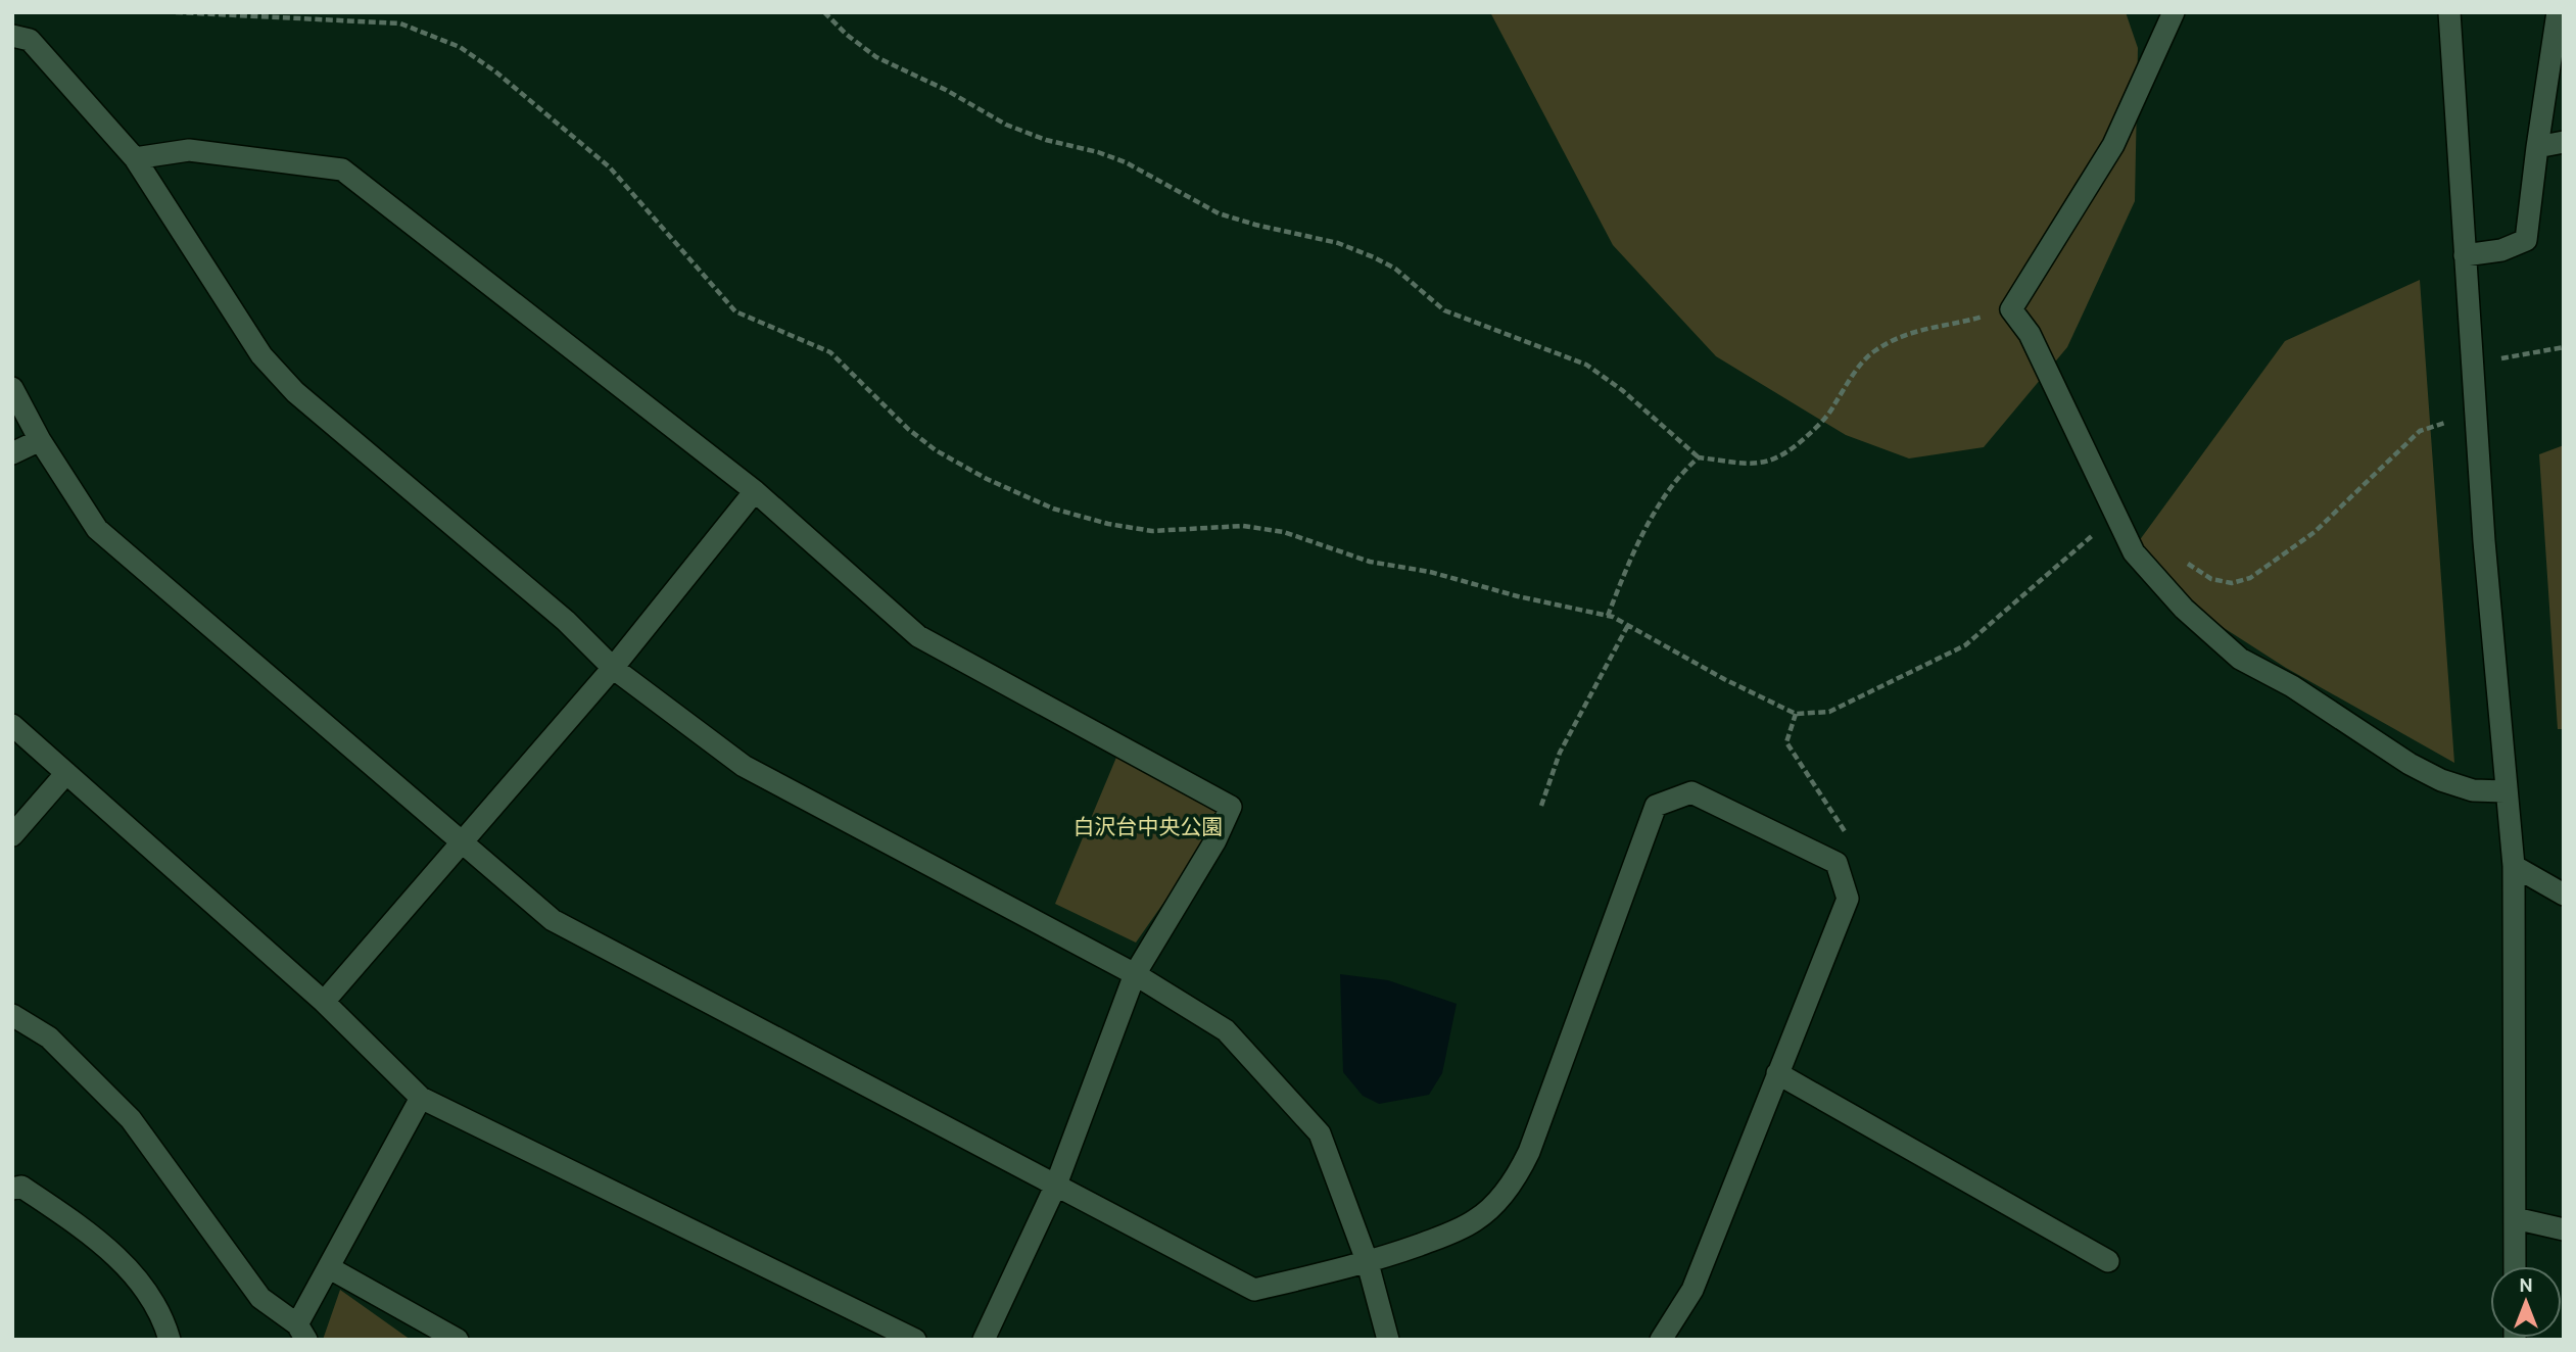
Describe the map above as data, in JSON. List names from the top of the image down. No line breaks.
{"parks":["白沢台中央公園"],"north":"top"}
